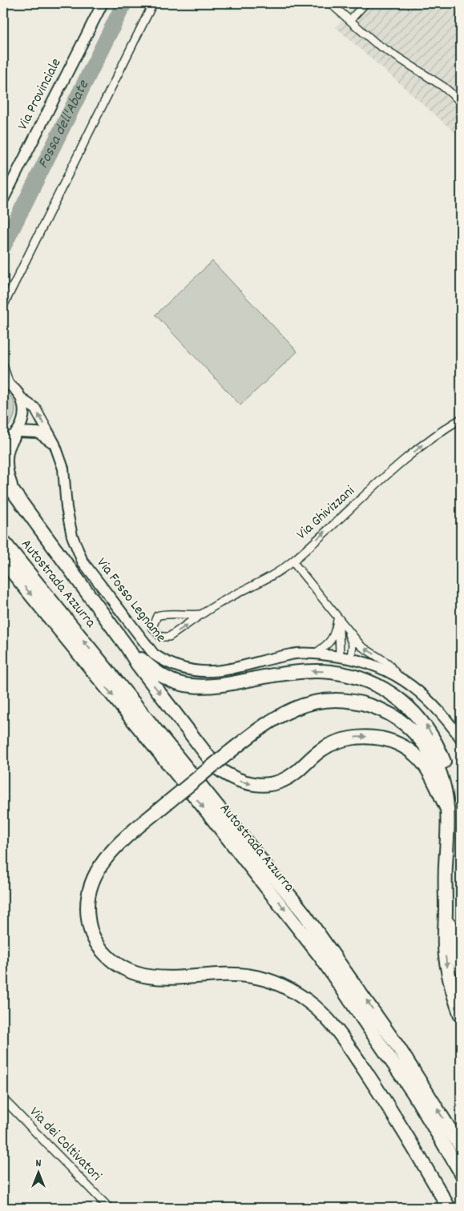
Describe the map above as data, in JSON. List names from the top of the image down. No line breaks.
{"streets":{"highway":["Autostrada Azzurra"],"street":["Via Provinciale","Via Ghivizzani","Via Fosso Legname","Via dei Coltivatori"]},"water":["Fossa dell'Abate"],"north":"top"}
